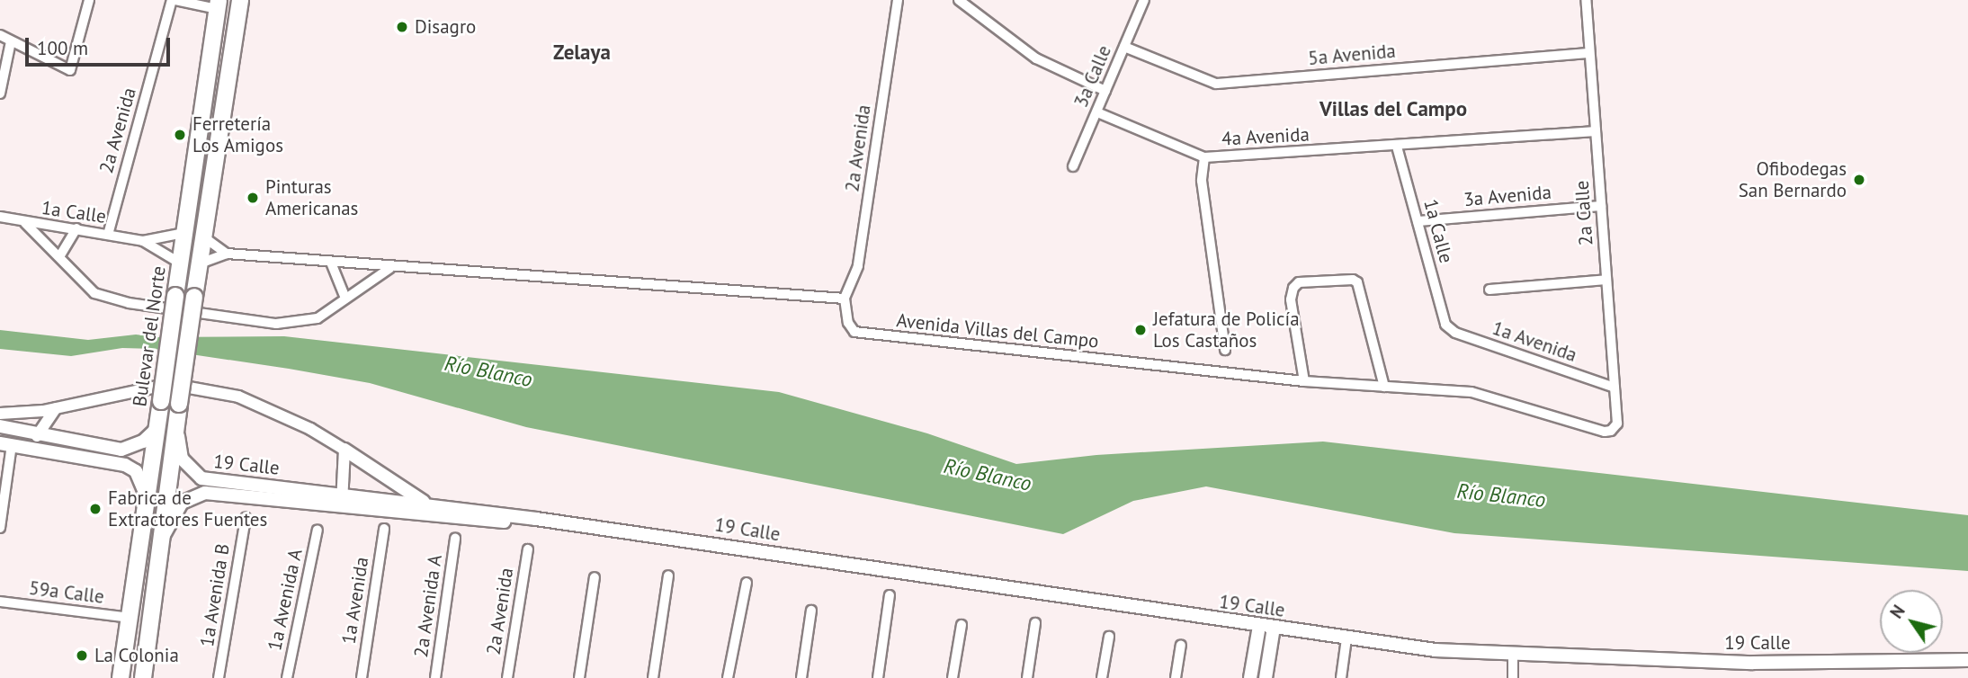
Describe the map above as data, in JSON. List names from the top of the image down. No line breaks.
{"streets":{"highway":["Bulevar del Norte"],"main road":["19 Calle"],"street":["5a Avenida","3a Calle","2a Avenida","4a Avenida","3a Avenida","1a Calle","2a Calle","Avenida Villas del Campo","1a Avenida","59a Calle","1a Avenida B","1a Avenida A","2a Avenida A"]},"crossings":[["5a Avenida","3a Calle"],["5a Avenida","2a Calle"],["3a Calle","4a Avenida"],["2a Avenida","1a Calle"],["2a Avenida","Avenida Villas del Campo"],["4a Avenida","1a Calle"],["4a Avenida","2a Calle"],["3a Avenida","1a Calle"],["3a Avenida","2a Calle"],["1a Calle","Bulevar del Norte"],["1a Calle","1a Avenida"],["2a Calle","Avenida Villas del Campo"],["2a Calle","1a Avenida"],["Bulevar del Norte","19 Calle"],["Bulevar del Norte","59a Calle"]],"districts":["Zelaya","Villas del Campo"],"water":["Río Blanco"],"places":["Disagro","Ferretería Los Amigos","Ofibodegas San Bernardo","Pinturas Americanas","Jefatura de Policía Los Castaños","Fabrica de Extractores Fuentes","La Colonia"],"scale_bar":"100 m","north":"top left"}
